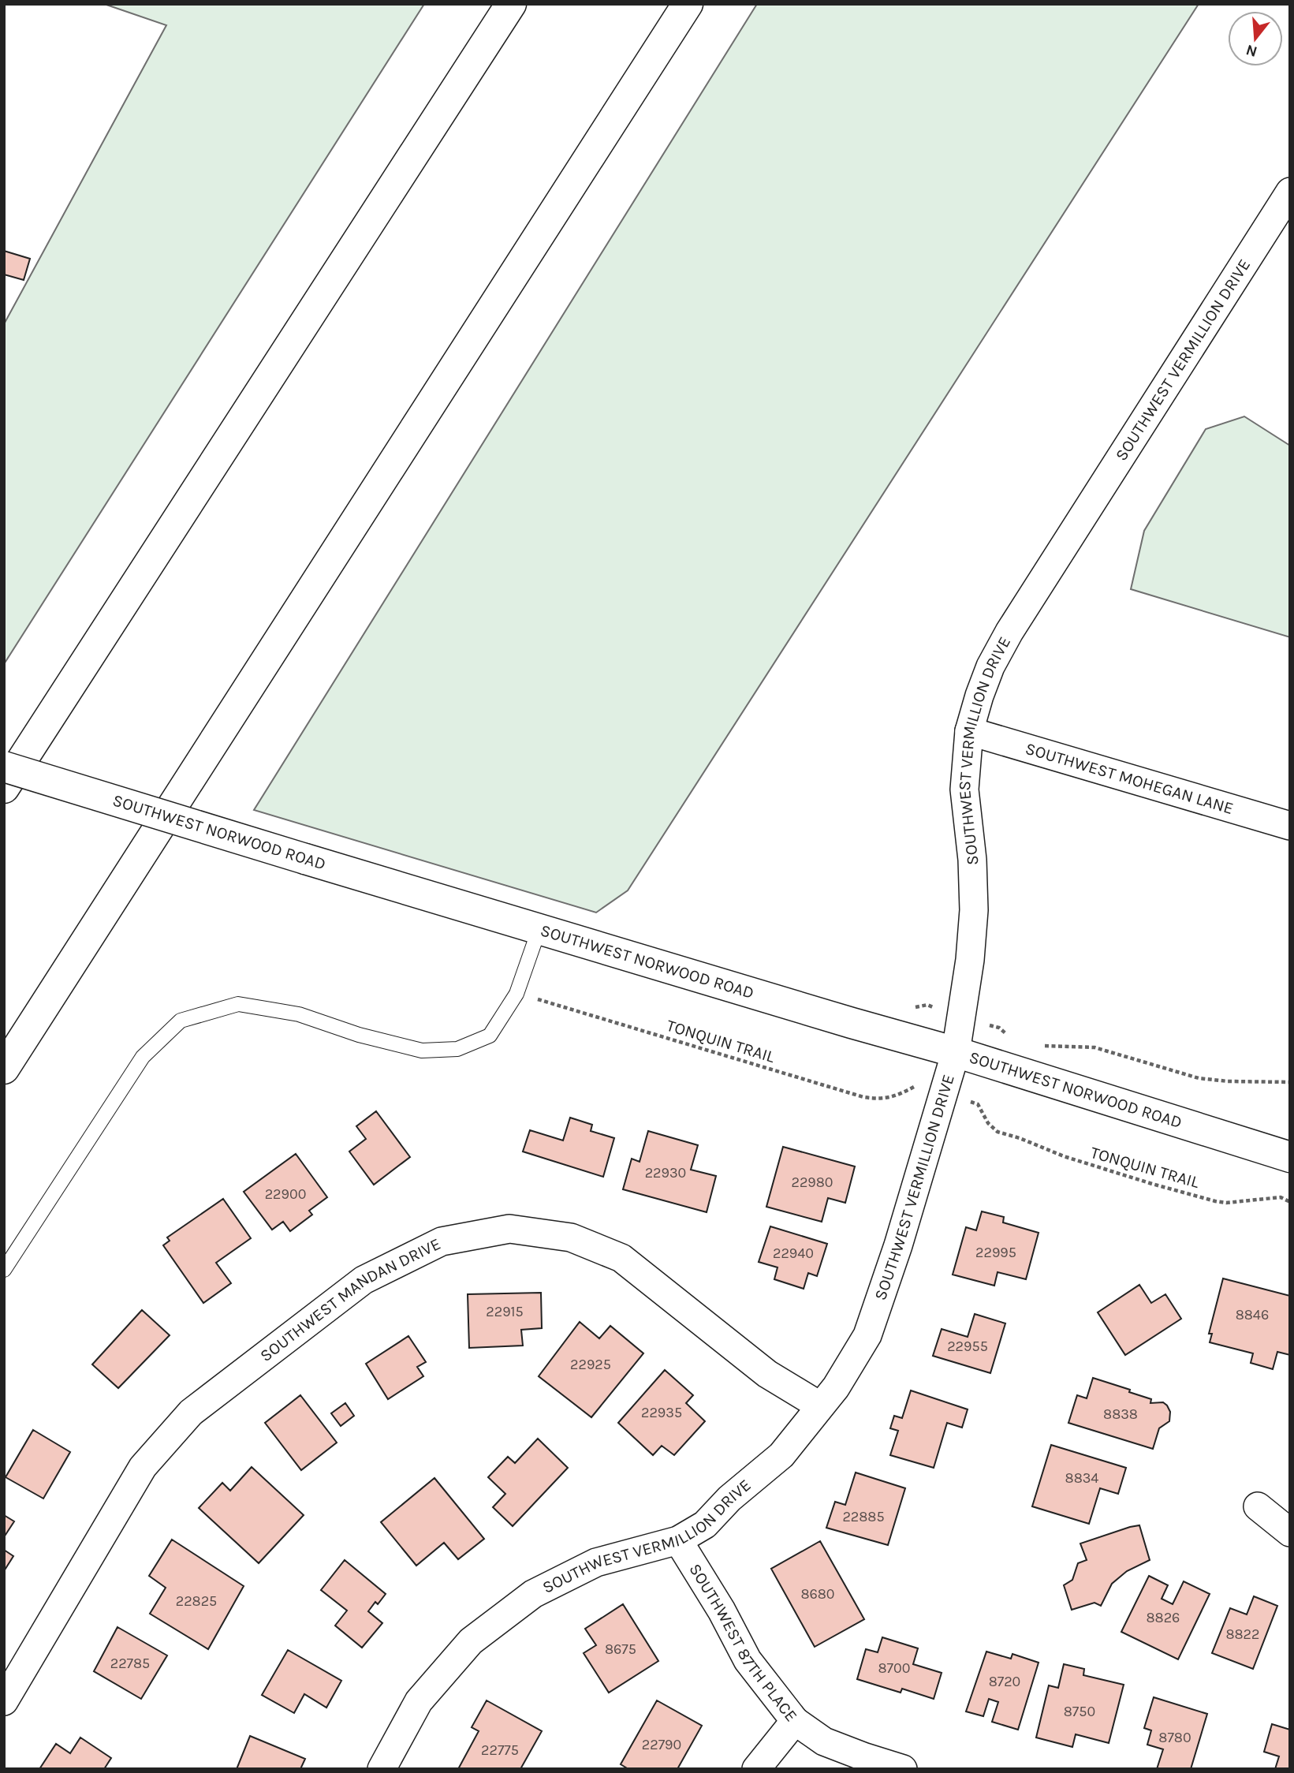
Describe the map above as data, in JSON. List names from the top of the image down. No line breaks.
{"streets":{"main road":["SOUTHWEST NORWOOD ROAD"],"street":["SOUTHWEST VERMILLION DRIVE","SOUTHWEST MOHEGAN LANE","SOUTHWEST MANDAN DRIVE","SOUTHWEST 87TH PLACE"],"path":["TONQUIN TRAIL"]},"crossings":[["SOUTHWEST VERMILLION DRIVE","SOUTHWEST MOHEGAN LANE"],["SOUTHWEST VERMILLION DRIVE","SOUTHWEST NORWOOD ROAD"],["SOUTHWEST VERMILLION DRIVE","SOUTHWEST MANDAN DRIVE"],["SOUTHWEST VERMILLION DRIVE","SOUTHWEST 87TH PLACE"]],"house_numbers":["22930","22980","22900","22995","22940","22915","8846","22955","22925","22935","8838","8834","22885","8680","22825","8826","8822","8675","22785","8700","8720","8750","8780","22790","22775"],"north":"bottom"}
